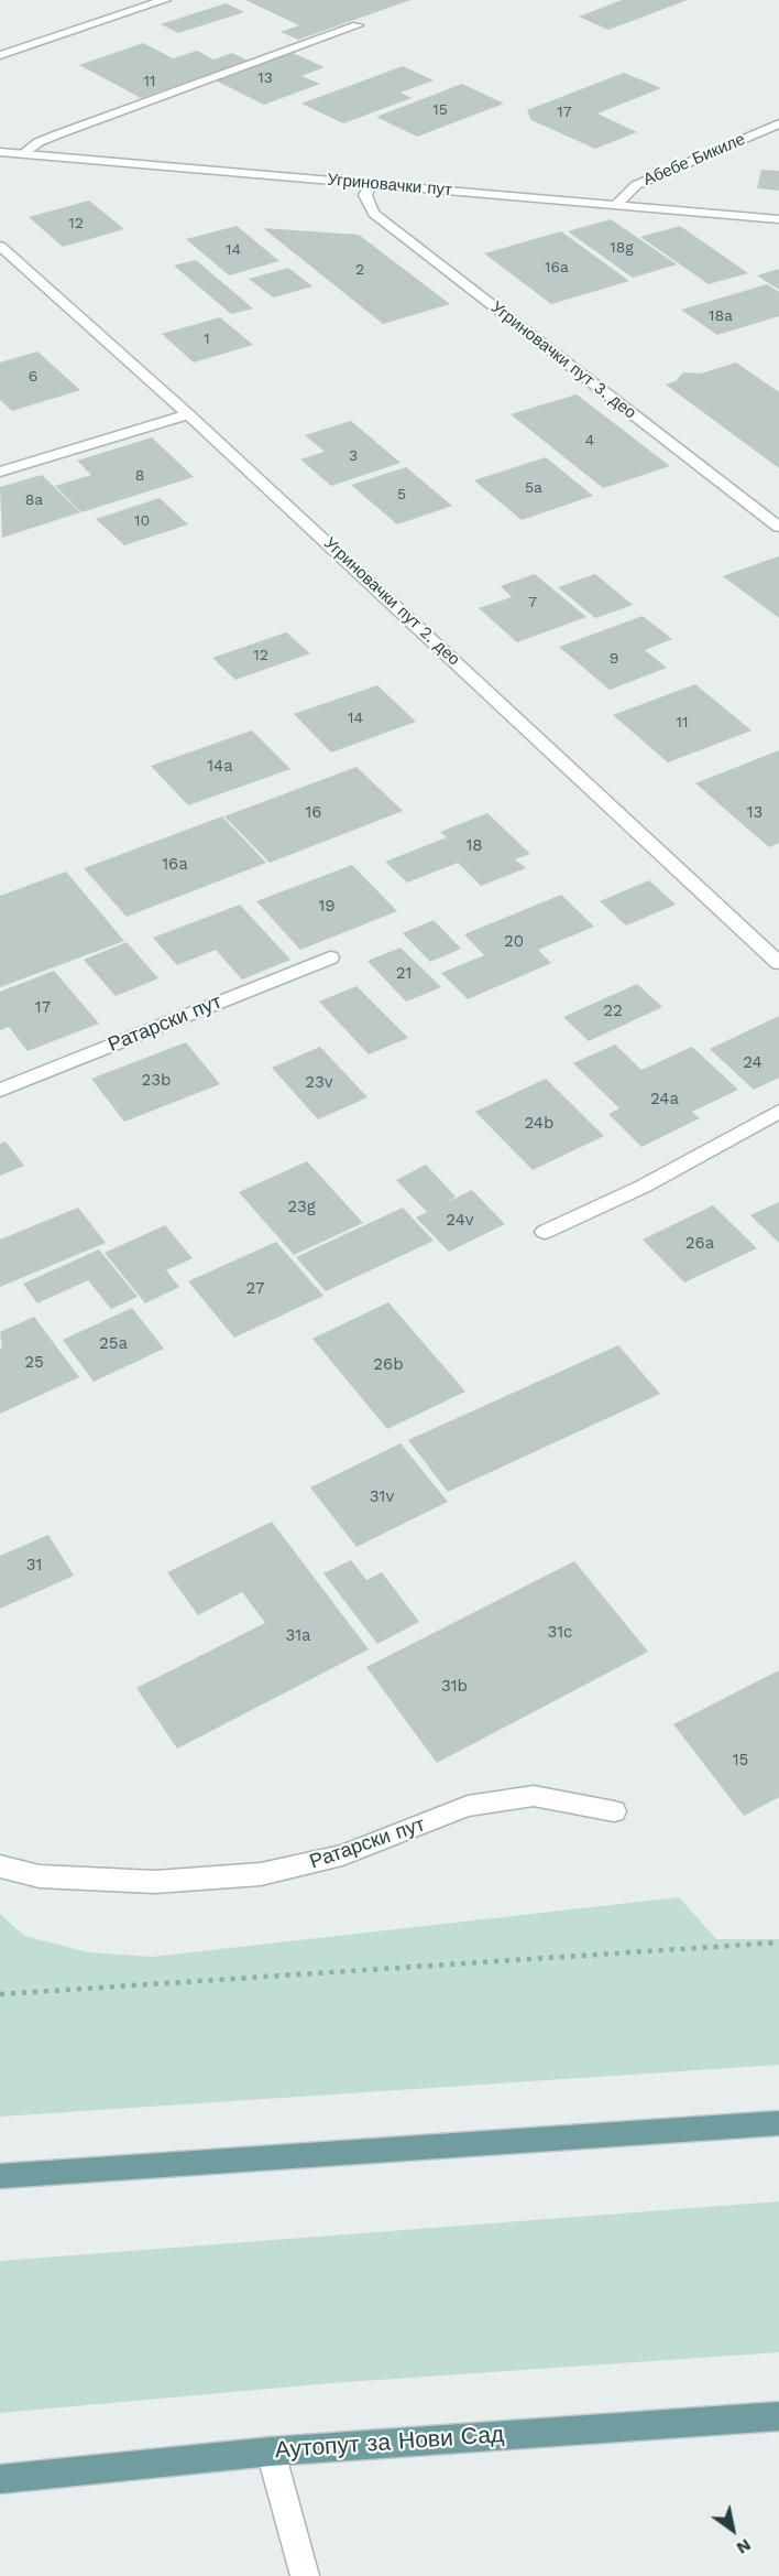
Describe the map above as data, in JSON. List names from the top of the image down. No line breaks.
{"streets":{"main road":["Аутопут за Нови Сад"],"street":["Абебе Бикиле","Угриновачки пут","Угриновачки пут 3. део","Угриновачки пут 2. део","Ратарски пут"]},"crossings":[["Абебе Бикиле","Угриновачки пут"],["Угриновачки пут","Угриновачки пут 3. део"]],"house_numbers":["13","11","15","17","12","18g","14","16a","2","18a","1","6","4","3","8","5a","5","8a","10","7","12","9","14","11","14a","16","13","18","16a","19","20","21","17","22","24","23b","23v","24a","24b","23g","24v","26a","27","25a","25","26b","31v","31","31c","31a","31b","15"],"north":"bottom right"}
